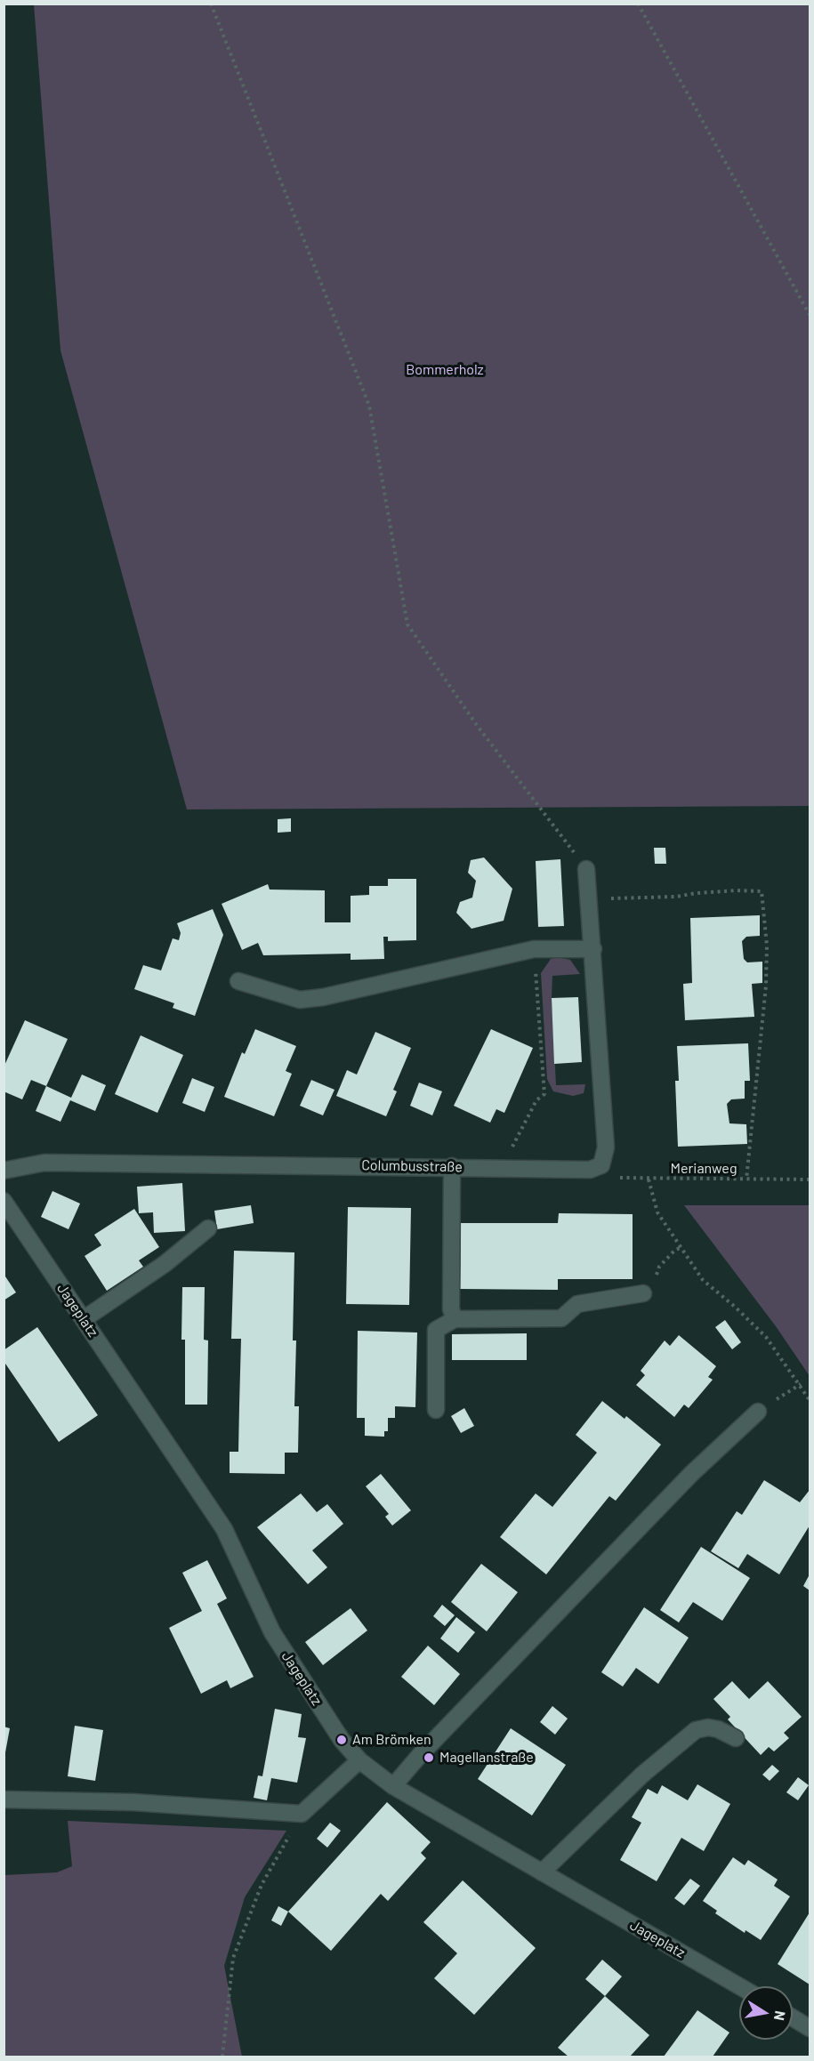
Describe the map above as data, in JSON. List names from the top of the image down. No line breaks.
{"streets":{"street":["Columbusstraße","Jageplatz"],"path":["Merianweg"]},"crossings":[["Columbusstraße","Merianweg"]],"parks":["Bommerholz"],"places":["Am Brömken","Magellanstraße"],"north":"right"}
